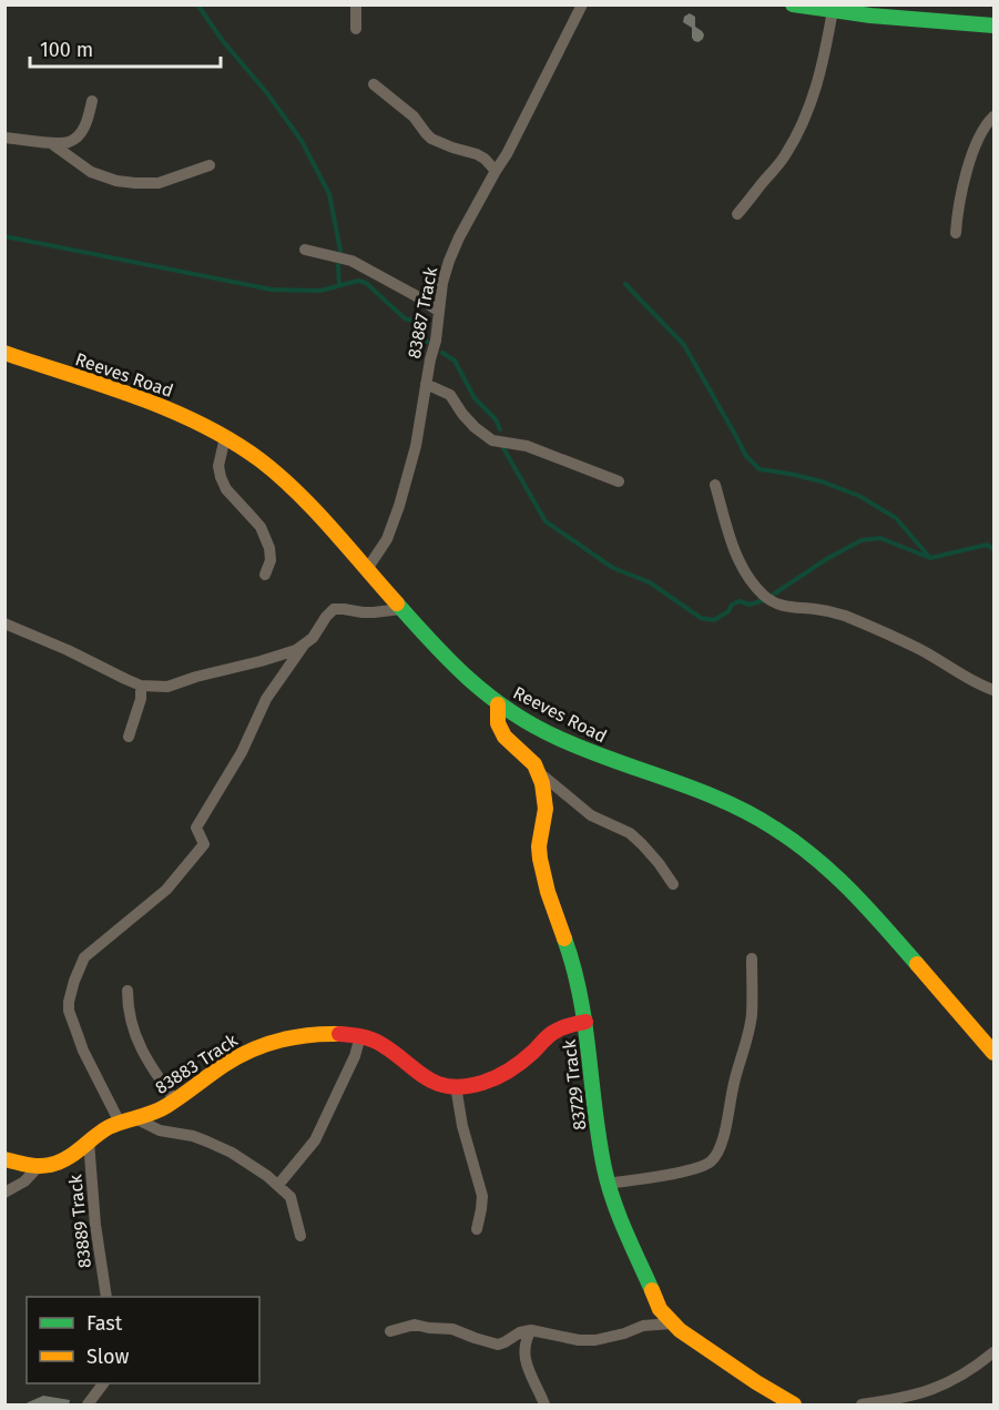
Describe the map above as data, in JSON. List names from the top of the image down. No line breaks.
{"streets":{"street":["83887 Track","Reeves Road","83883 Track","83729 Track","83889 Track"]},"crossings":[["83887 Track","Reeves Road"],["83883 Track","83729 Track"],["83883 Track","83889 Track"]],"legend":["Fast","Slow"],"scale_bar":"100 m"}
